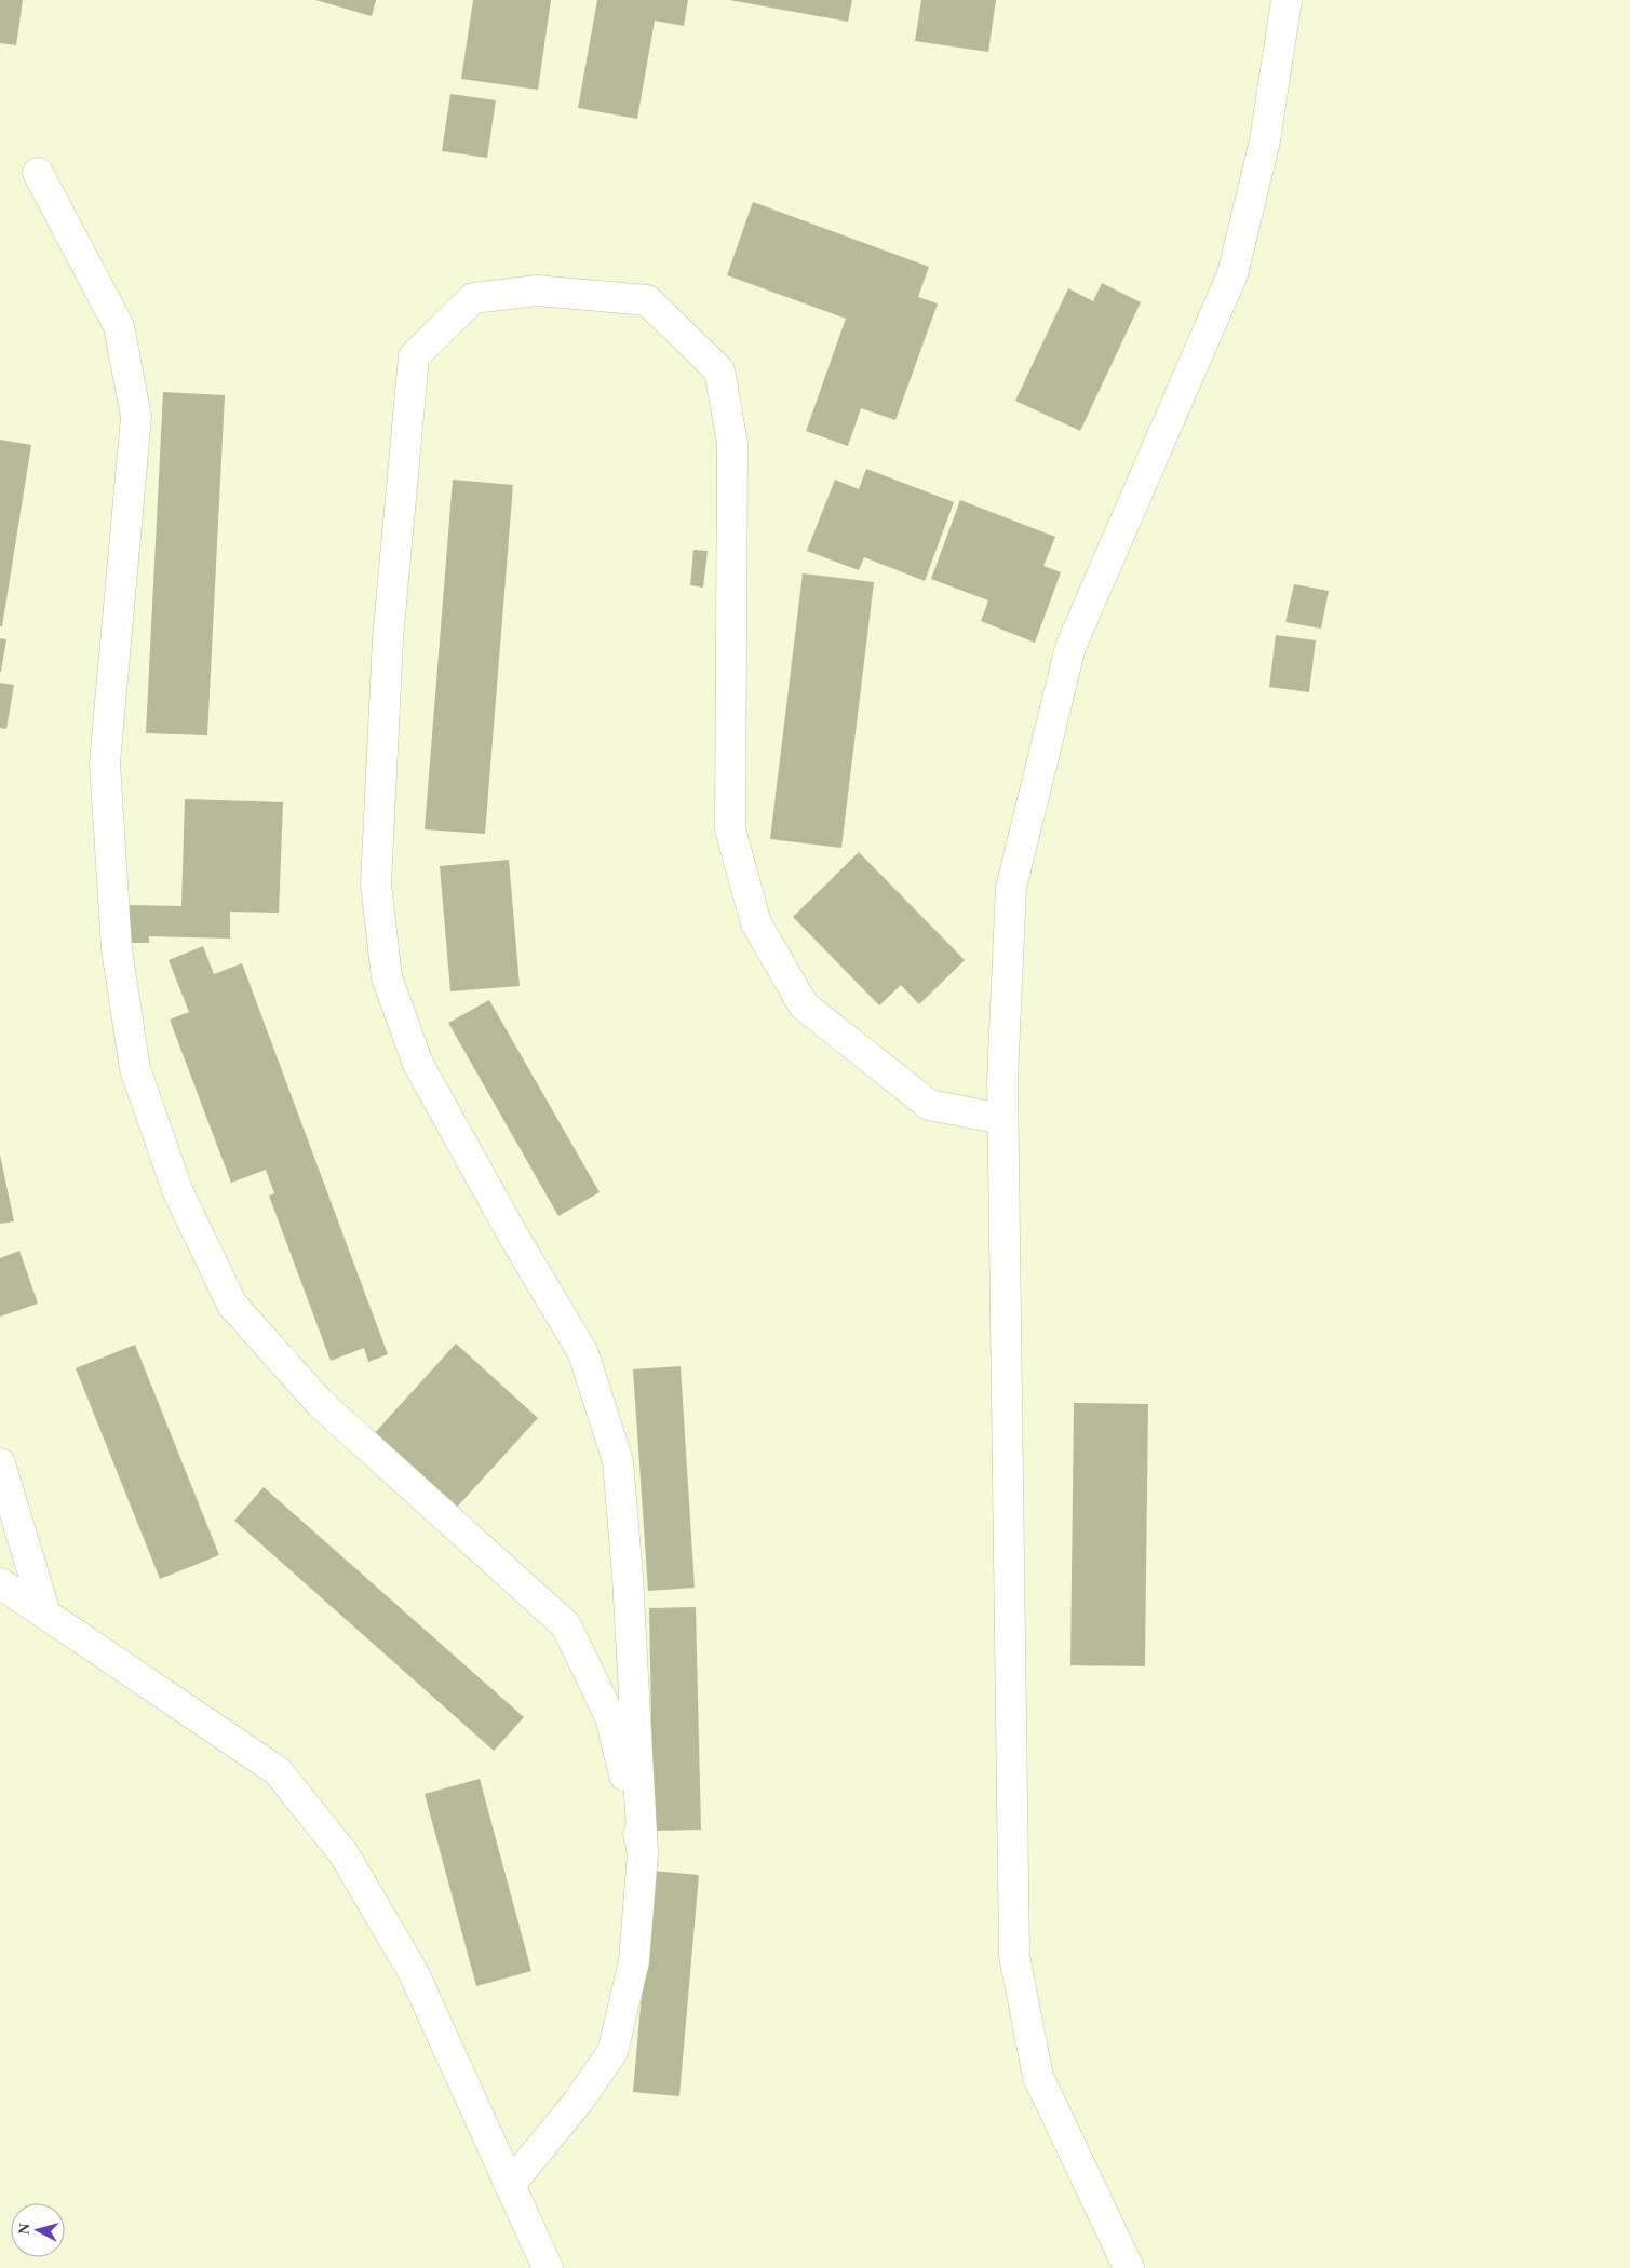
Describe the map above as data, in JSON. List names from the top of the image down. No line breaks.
{"north":"left"}
